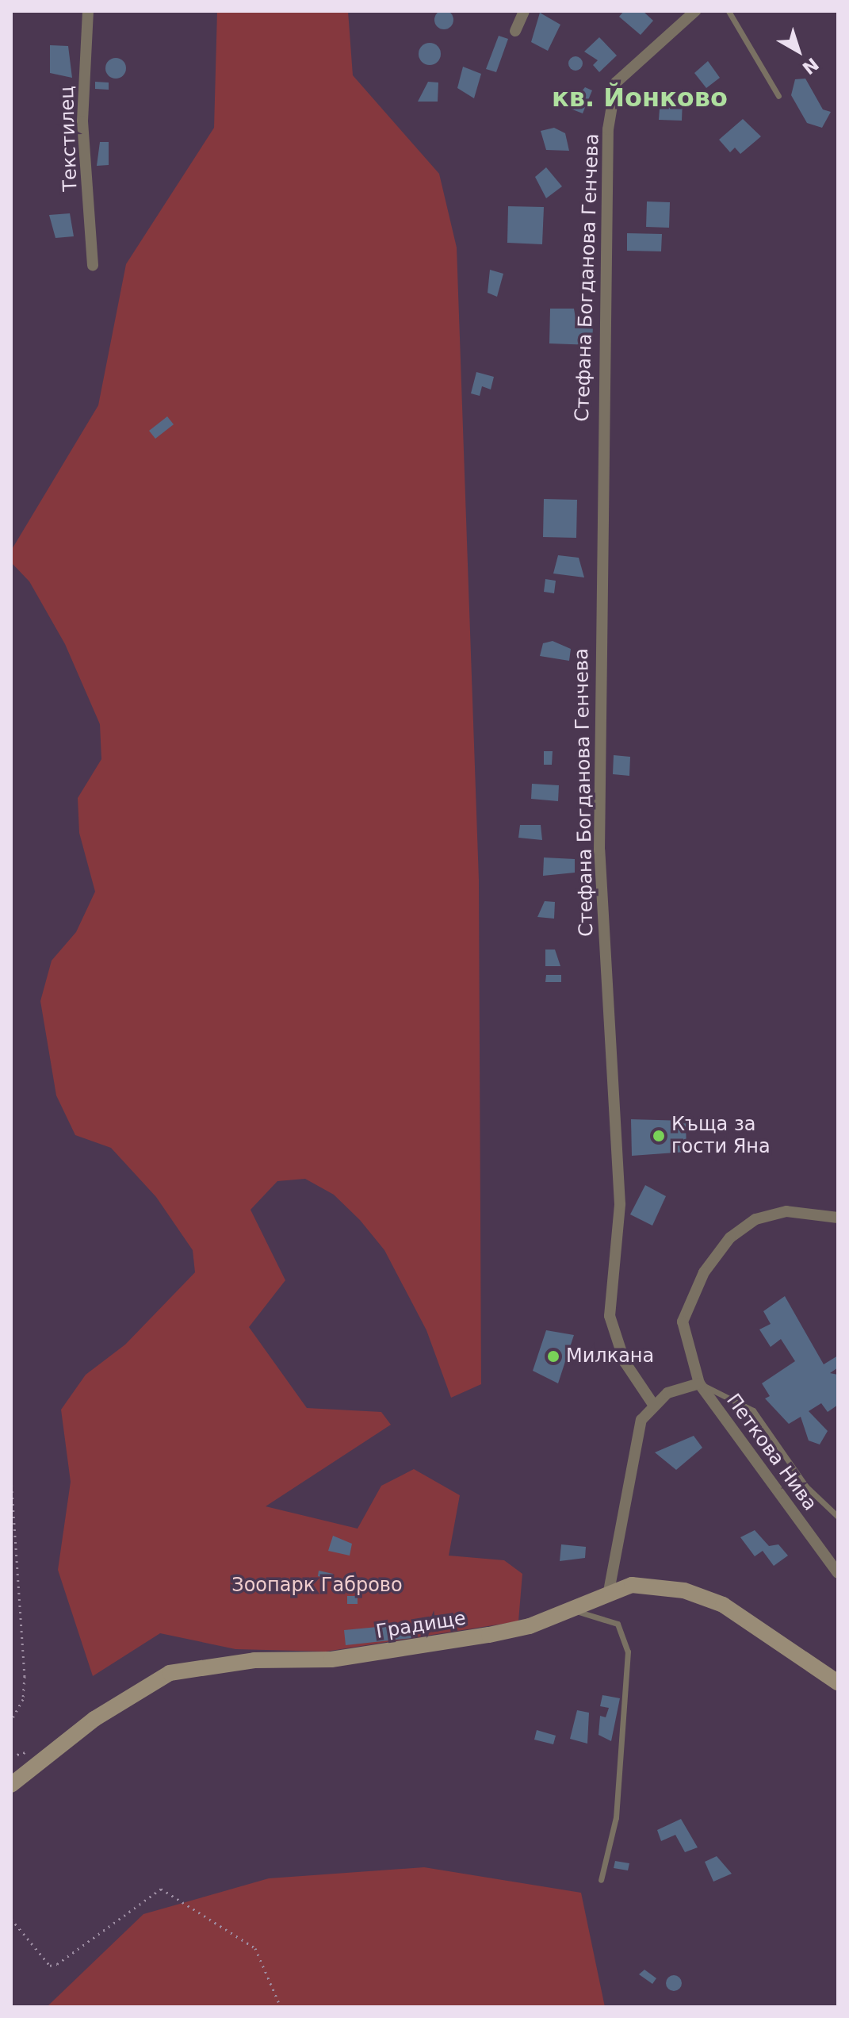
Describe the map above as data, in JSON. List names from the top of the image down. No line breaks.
{"streets":{"street":["Текстилец","Стефана Богданова Генчева","Петкова Нива","Градище"]},"districts":["кв. Йонково"],"parks":["Зоопарк Габрово"],"places":["Къща за гости Яна","Милкана"],"north":"bottom right"}
